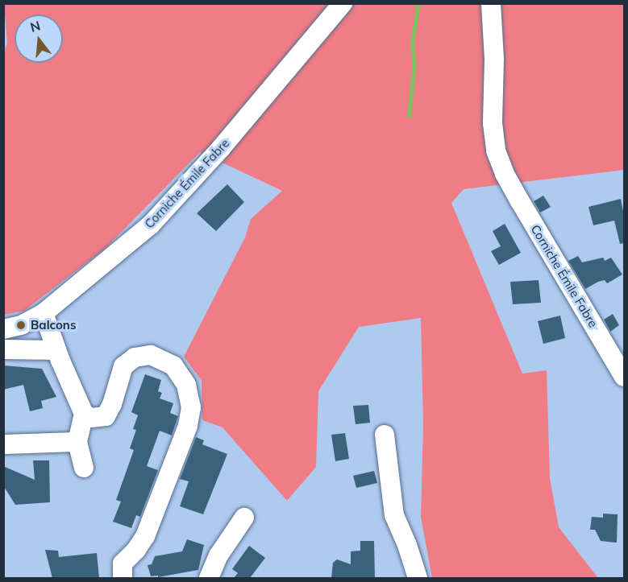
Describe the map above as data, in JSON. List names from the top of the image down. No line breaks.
{"streets":{"street":["Corniche Émile Fabre"]},"places":["Balcons"],"north":"top"}
